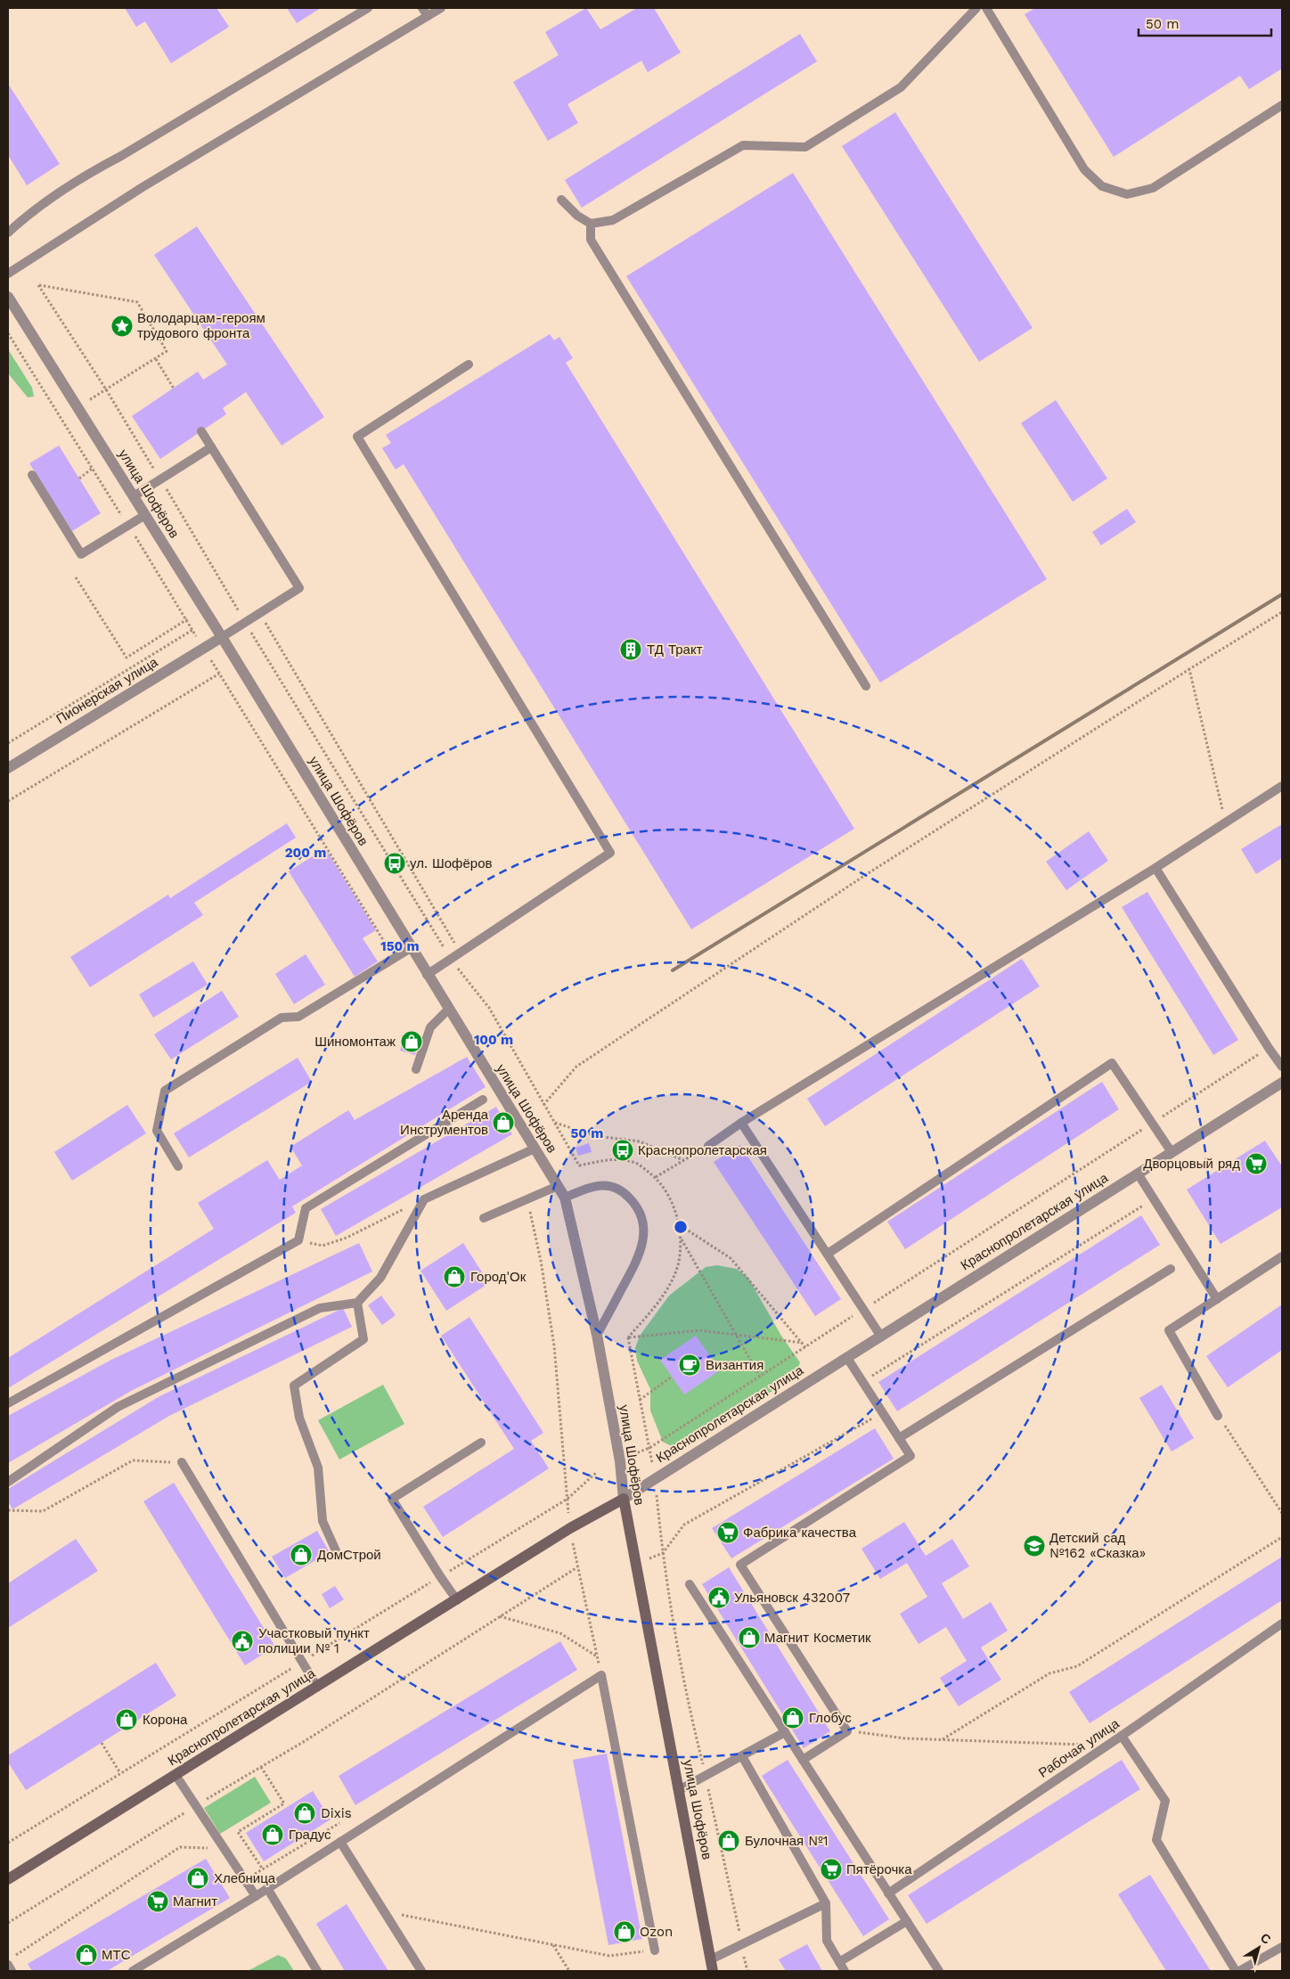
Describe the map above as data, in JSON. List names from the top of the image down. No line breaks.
{"streets":{"main road":["улица Шофёров","Краснопролетарская улица"],"street":["Пионерская улица"],"lane":["Рабочая улица"]},"crossings":[["улица Шофёров","Пионерская улица"],["улица Шофёров","Краснопролетарская улица"]],"places":{"place":["Володарцам-героям трудового фронта"],"building":["ТД Тракт"],"bus stop":["ул. Шофёров","Краснопролетарская"],"shop":["Шиномонтаж","Аренда Инструментов","Город'Ок","ДомСтрой","Магнит Косметик","Глобус","Корона","Dixis","Градус","Булочная №1","Хлебница","Ozon","МТС"],"supermarket":["Дворцовый ряд","Фабрика качества","Пятёрочка","Магнит"],"cafe":["Византия"],"school or university":["Детский сад №162 «Сказка»"],"public building":["Ульяновск 432007","Участковый пункт полиции № 1"]},"scale_bar":"50 m","north":"top right","rings":["200 m","150 m","100 m","50 m"]}
